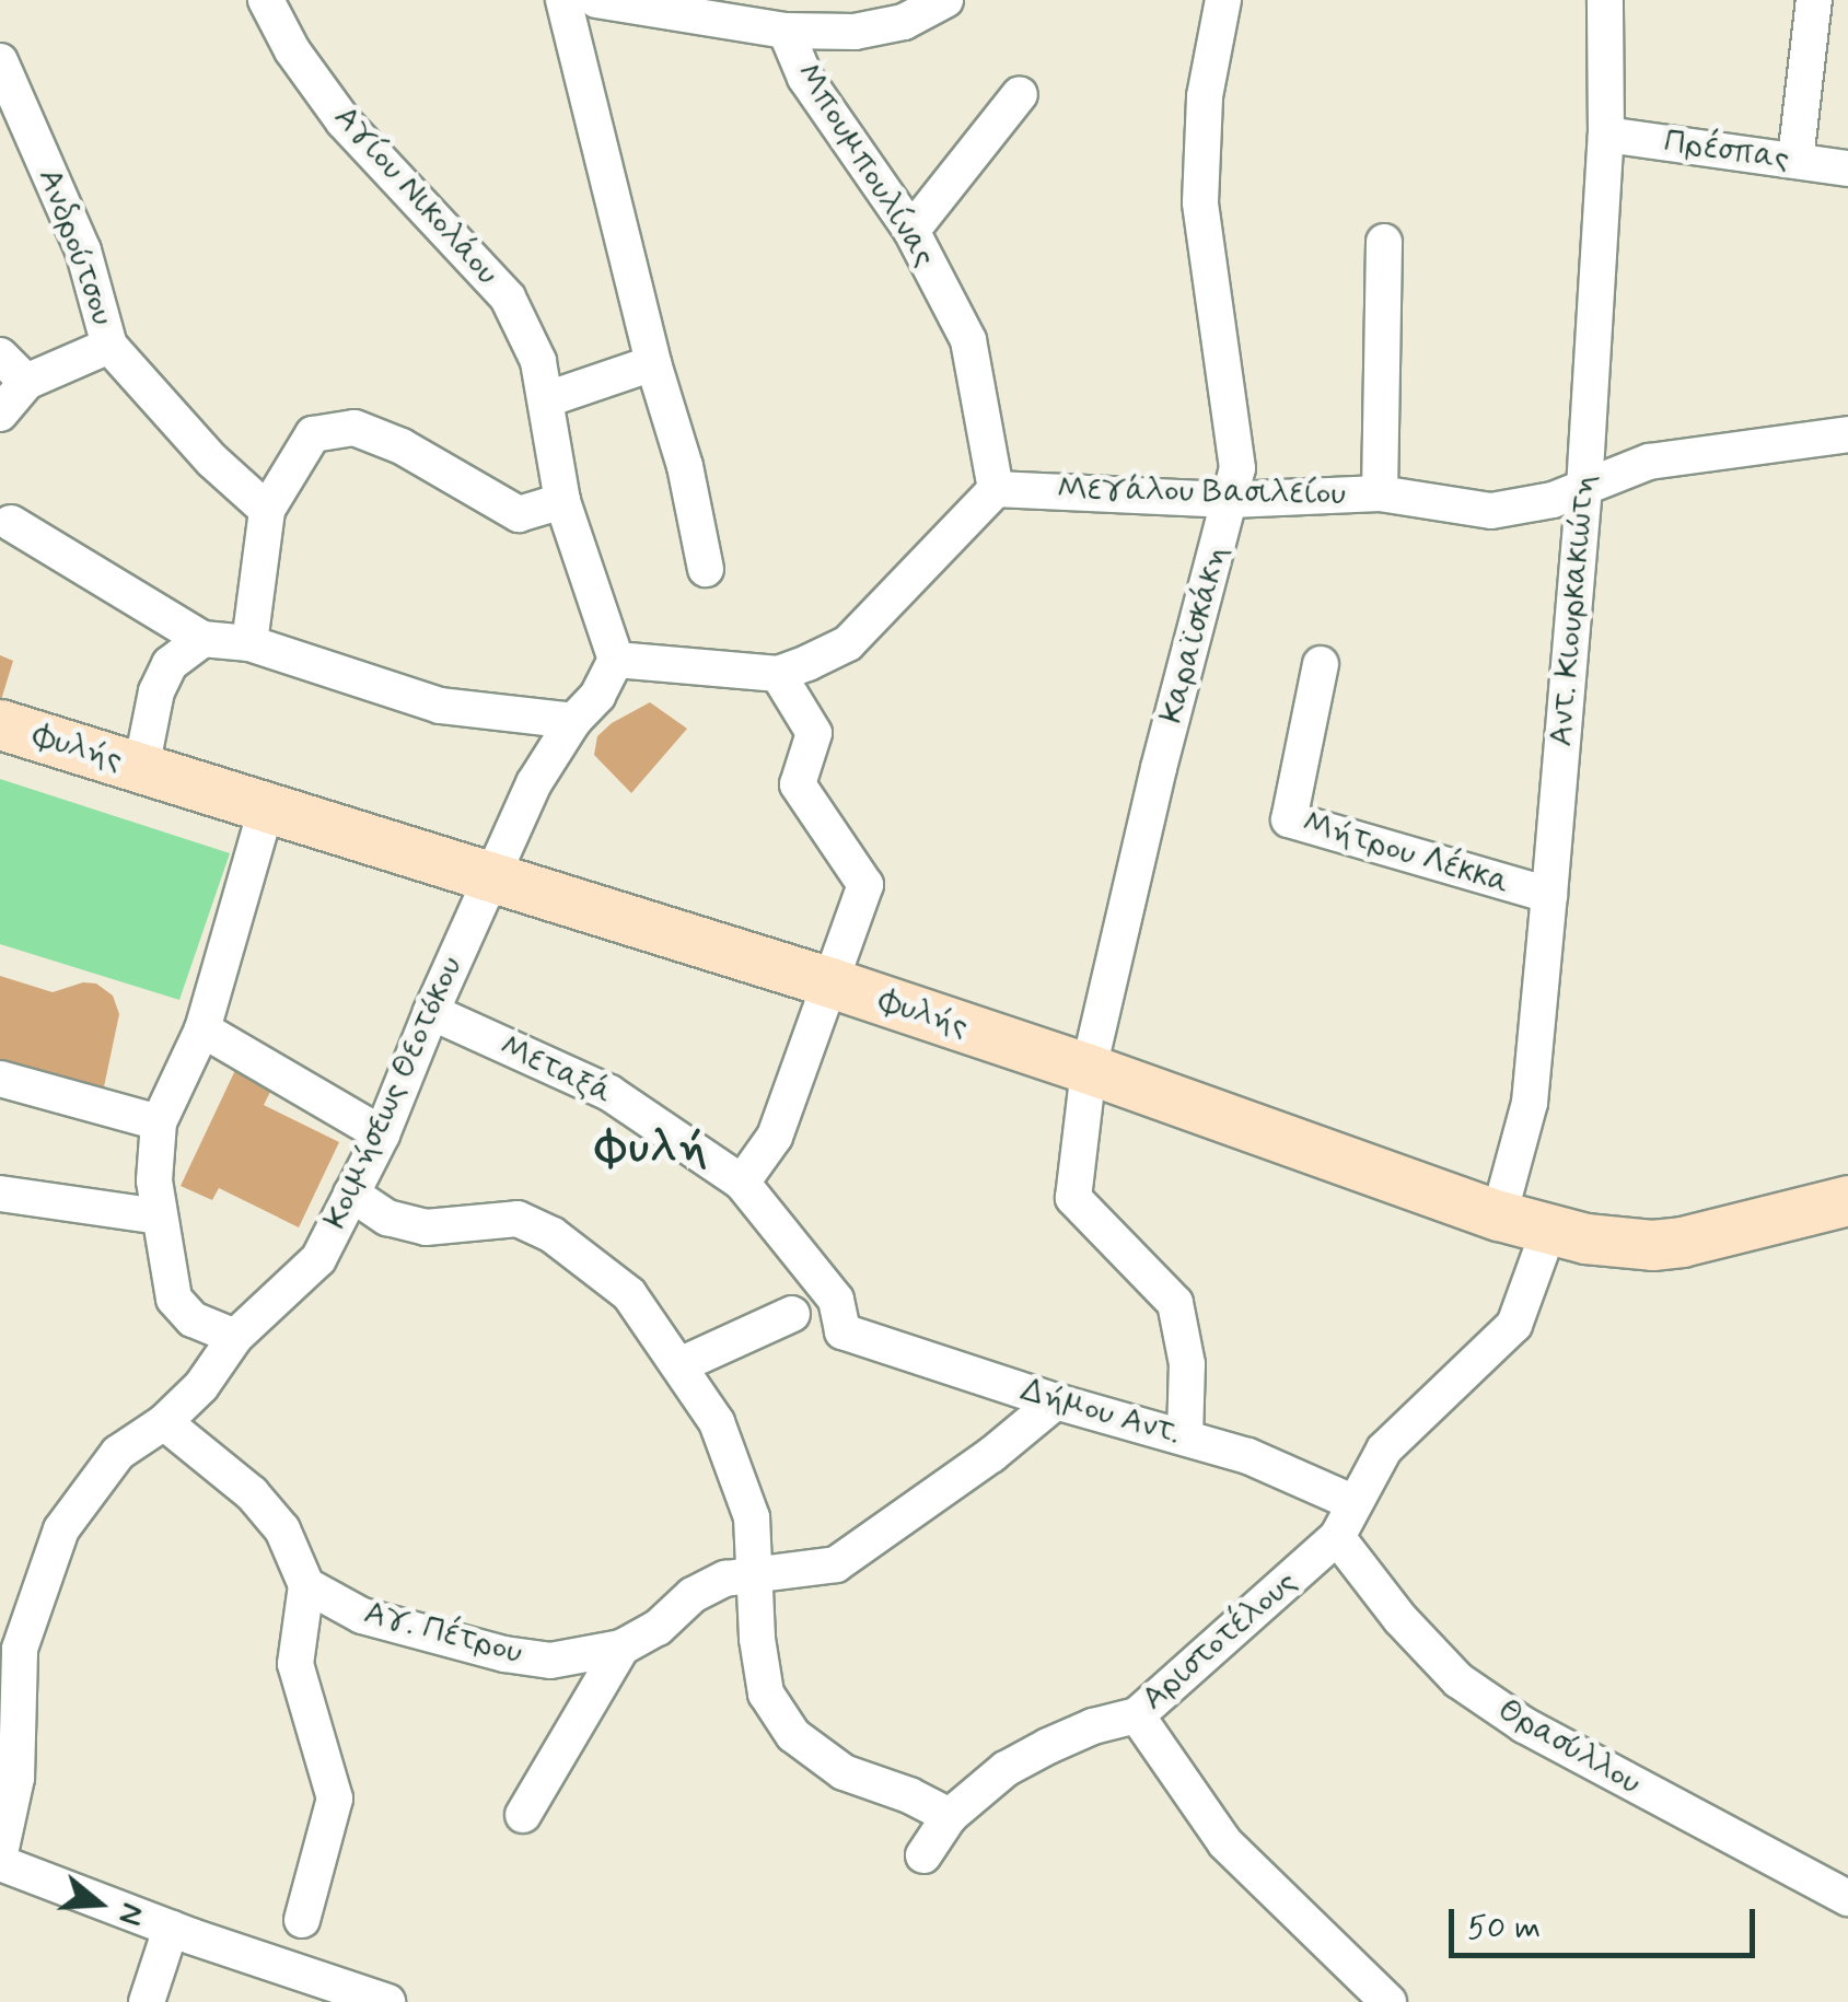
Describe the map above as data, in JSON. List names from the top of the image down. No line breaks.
{"streets":{"main road":["Φυλής"],"street":["Πρέσπας","Μπουμπουλίνας","Αγίου Νικολάου","Ανδρούτσου","Μεγάλου Βασιλείου","Αντ. Κιουρκακιώτη","Καραϊσκάκη","Μήτρου Λέκκα","Μεταξά","Κοιμήσεως Θεοτόκου","Δήμου Αντ.","Αγ. Πέτρου","Αριστοτέλους","Θρασύλλου"]},"crossings":[["Πρέσπας","Αντ. Κιουρκακιώτη"],["Μπουμπουλίνας","Μεγάλου Βασιλείου"],["Μεγάλου Βασιλείου","Αντ. Κιουρκακιώτη"],["Μεγάλου Βασιλείου","Καραϊσκάκη"],["Αντ. Κιουρκακιώτη","Φυλής"],["Αντ. Κιουρκακιώτη","Μήτρου Λέκκα"],["Καραϊσκάκη","Φυλής"],["Καραϊσκάκη","Δήμου Αντ."],["Φυλής","Κοιμήσεως Θεοτόκου"],["Φυλής","Αριστοτέλους"],["Μεταξά","Κοιμήσεως Θεοτόκου"],["Μεταξά","Δήμου Αντ."],["Δήμου Αντ.","Αγ. Πέτρου"],["Δήμου Αντ.","Αριστοτέλους"],["Αριστοτέλους","Θρασύλλου"]],"districts":["Φυλή"],"scale_bar":"50 m","north":"right"}
